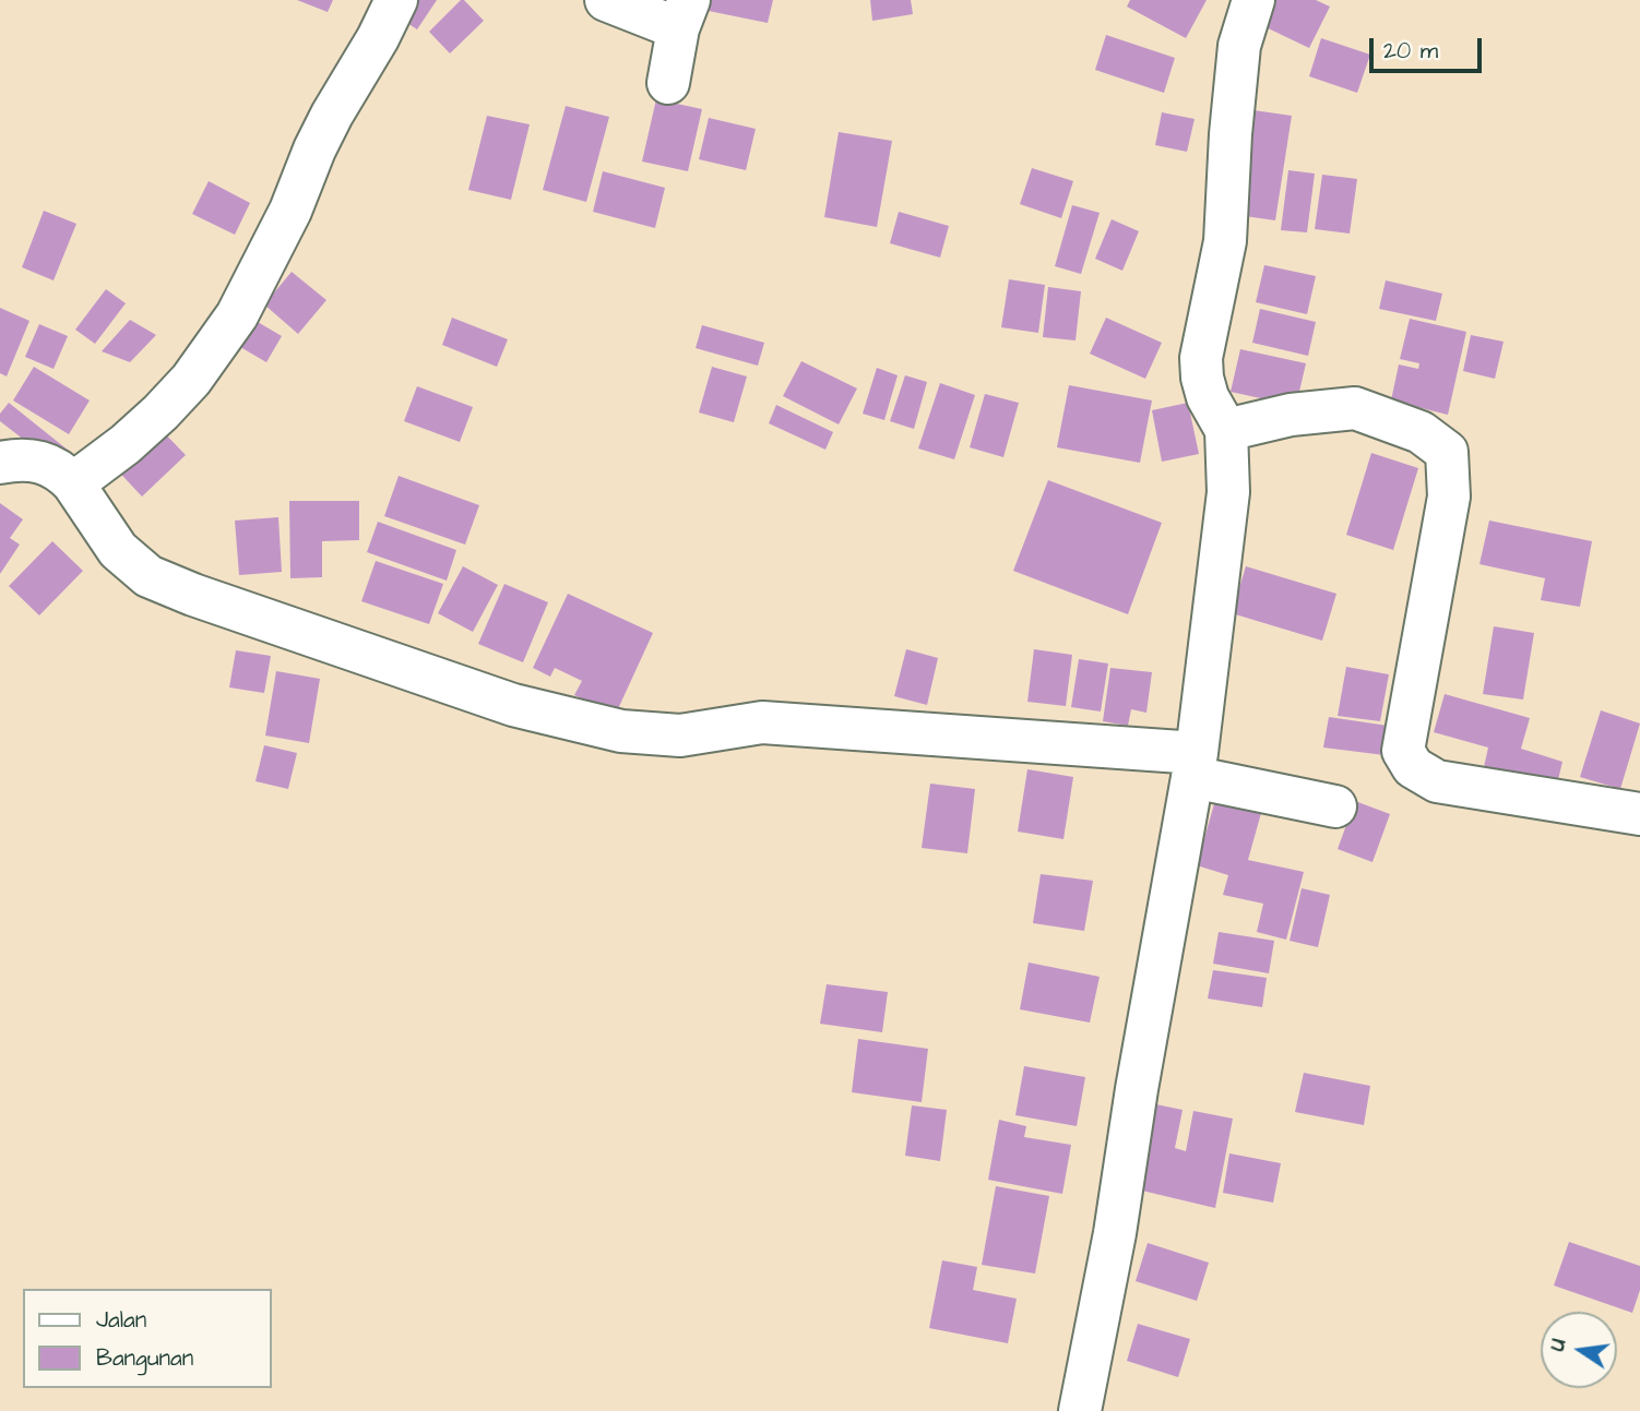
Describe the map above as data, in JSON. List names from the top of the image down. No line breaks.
{"legend":["Jalan","Bangunan"],"scale_bar":"20 m","north":"left"}
